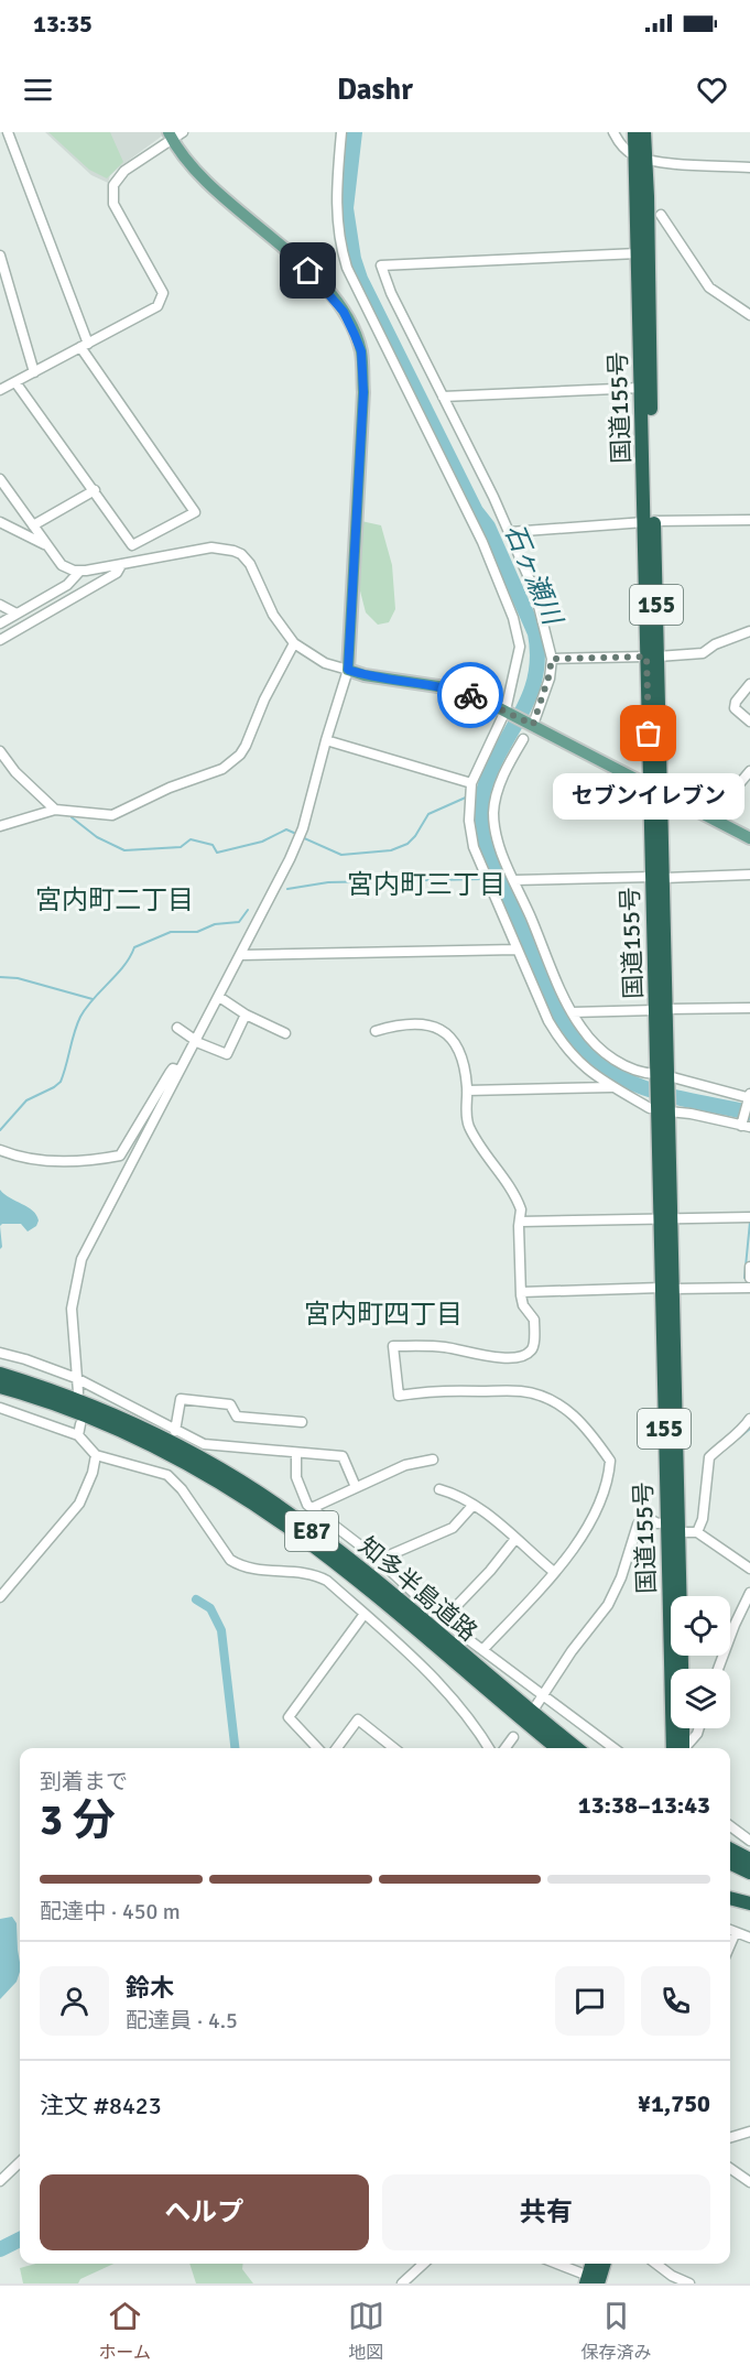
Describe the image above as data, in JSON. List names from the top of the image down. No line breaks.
{"streets":{"highway":["国道155号","155","E87","知多半島道路"]},"districts":["宮内町三丁目","宮内町二丁目","宮内町四丁目"],"water":["石ヶ瀬川"],"places":["セブンイレブン"],"page":{"status":"13:35","header":"Dashr","bubble":"セブンイレブン","heading":["3 分","到着まで","13:38–13:43"],"panel":["鈴木","配達員 · 4.5","注文 #8423","¥1,750"],"bar":"配達中 · 450 m","buttons":["ヘルプ","共有"],"tabs":["ホーム","地図","保存済み"]}}
